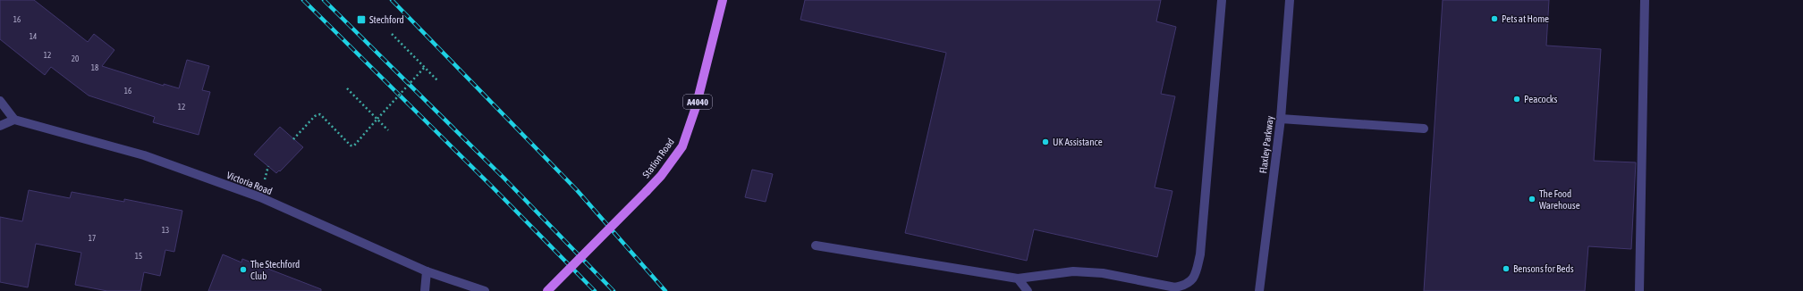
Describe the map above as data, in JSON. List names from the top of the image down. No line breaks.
{"streets":{"main road":["A4040","Station Road"],"street":["Flaxley Parkway","Victoria Road"]},"places":{"other":["Pets at Home","Peacocks","UK Assistance","The Food Warehouse","Bensons for Beds","The Stechford Club"],"transit":["Stechford"]},"house_numbers":["16","14","12","20","18","16","12","13","17","15"]}
